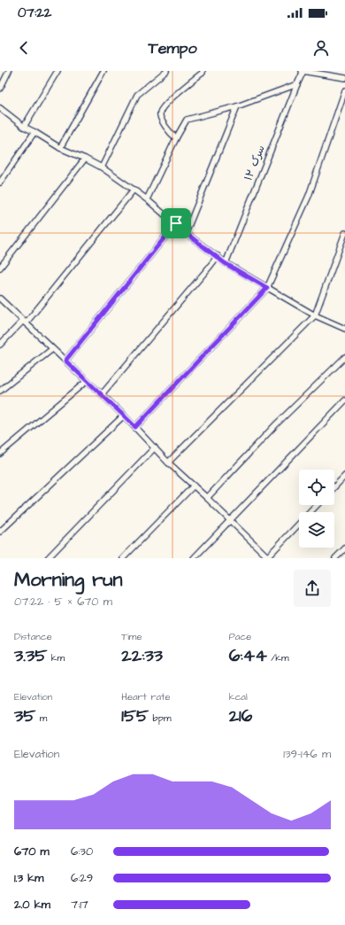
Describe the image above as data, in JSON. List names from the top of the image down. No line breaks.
{"streets":{"street":["سرک ۱۲"]},"page":{"status":"07:22","header":"Tempo","heading":["Morning run","07:22 · 5 × 670 m"],"stats":[["Distance","3.35 km"],["Time","22:33"],["Pace","6:44 /km"],["Elevation","35 m"],["Heart rate","155 bpm"],["kcal","216"]],"chart":["Elevation","139–146 m"],"list":[{"name":"670 m","note":"6:30"},{"name":"1.3 km","note":"6:29"},{"name":"2.0 km","note":"7:17"}]}}
